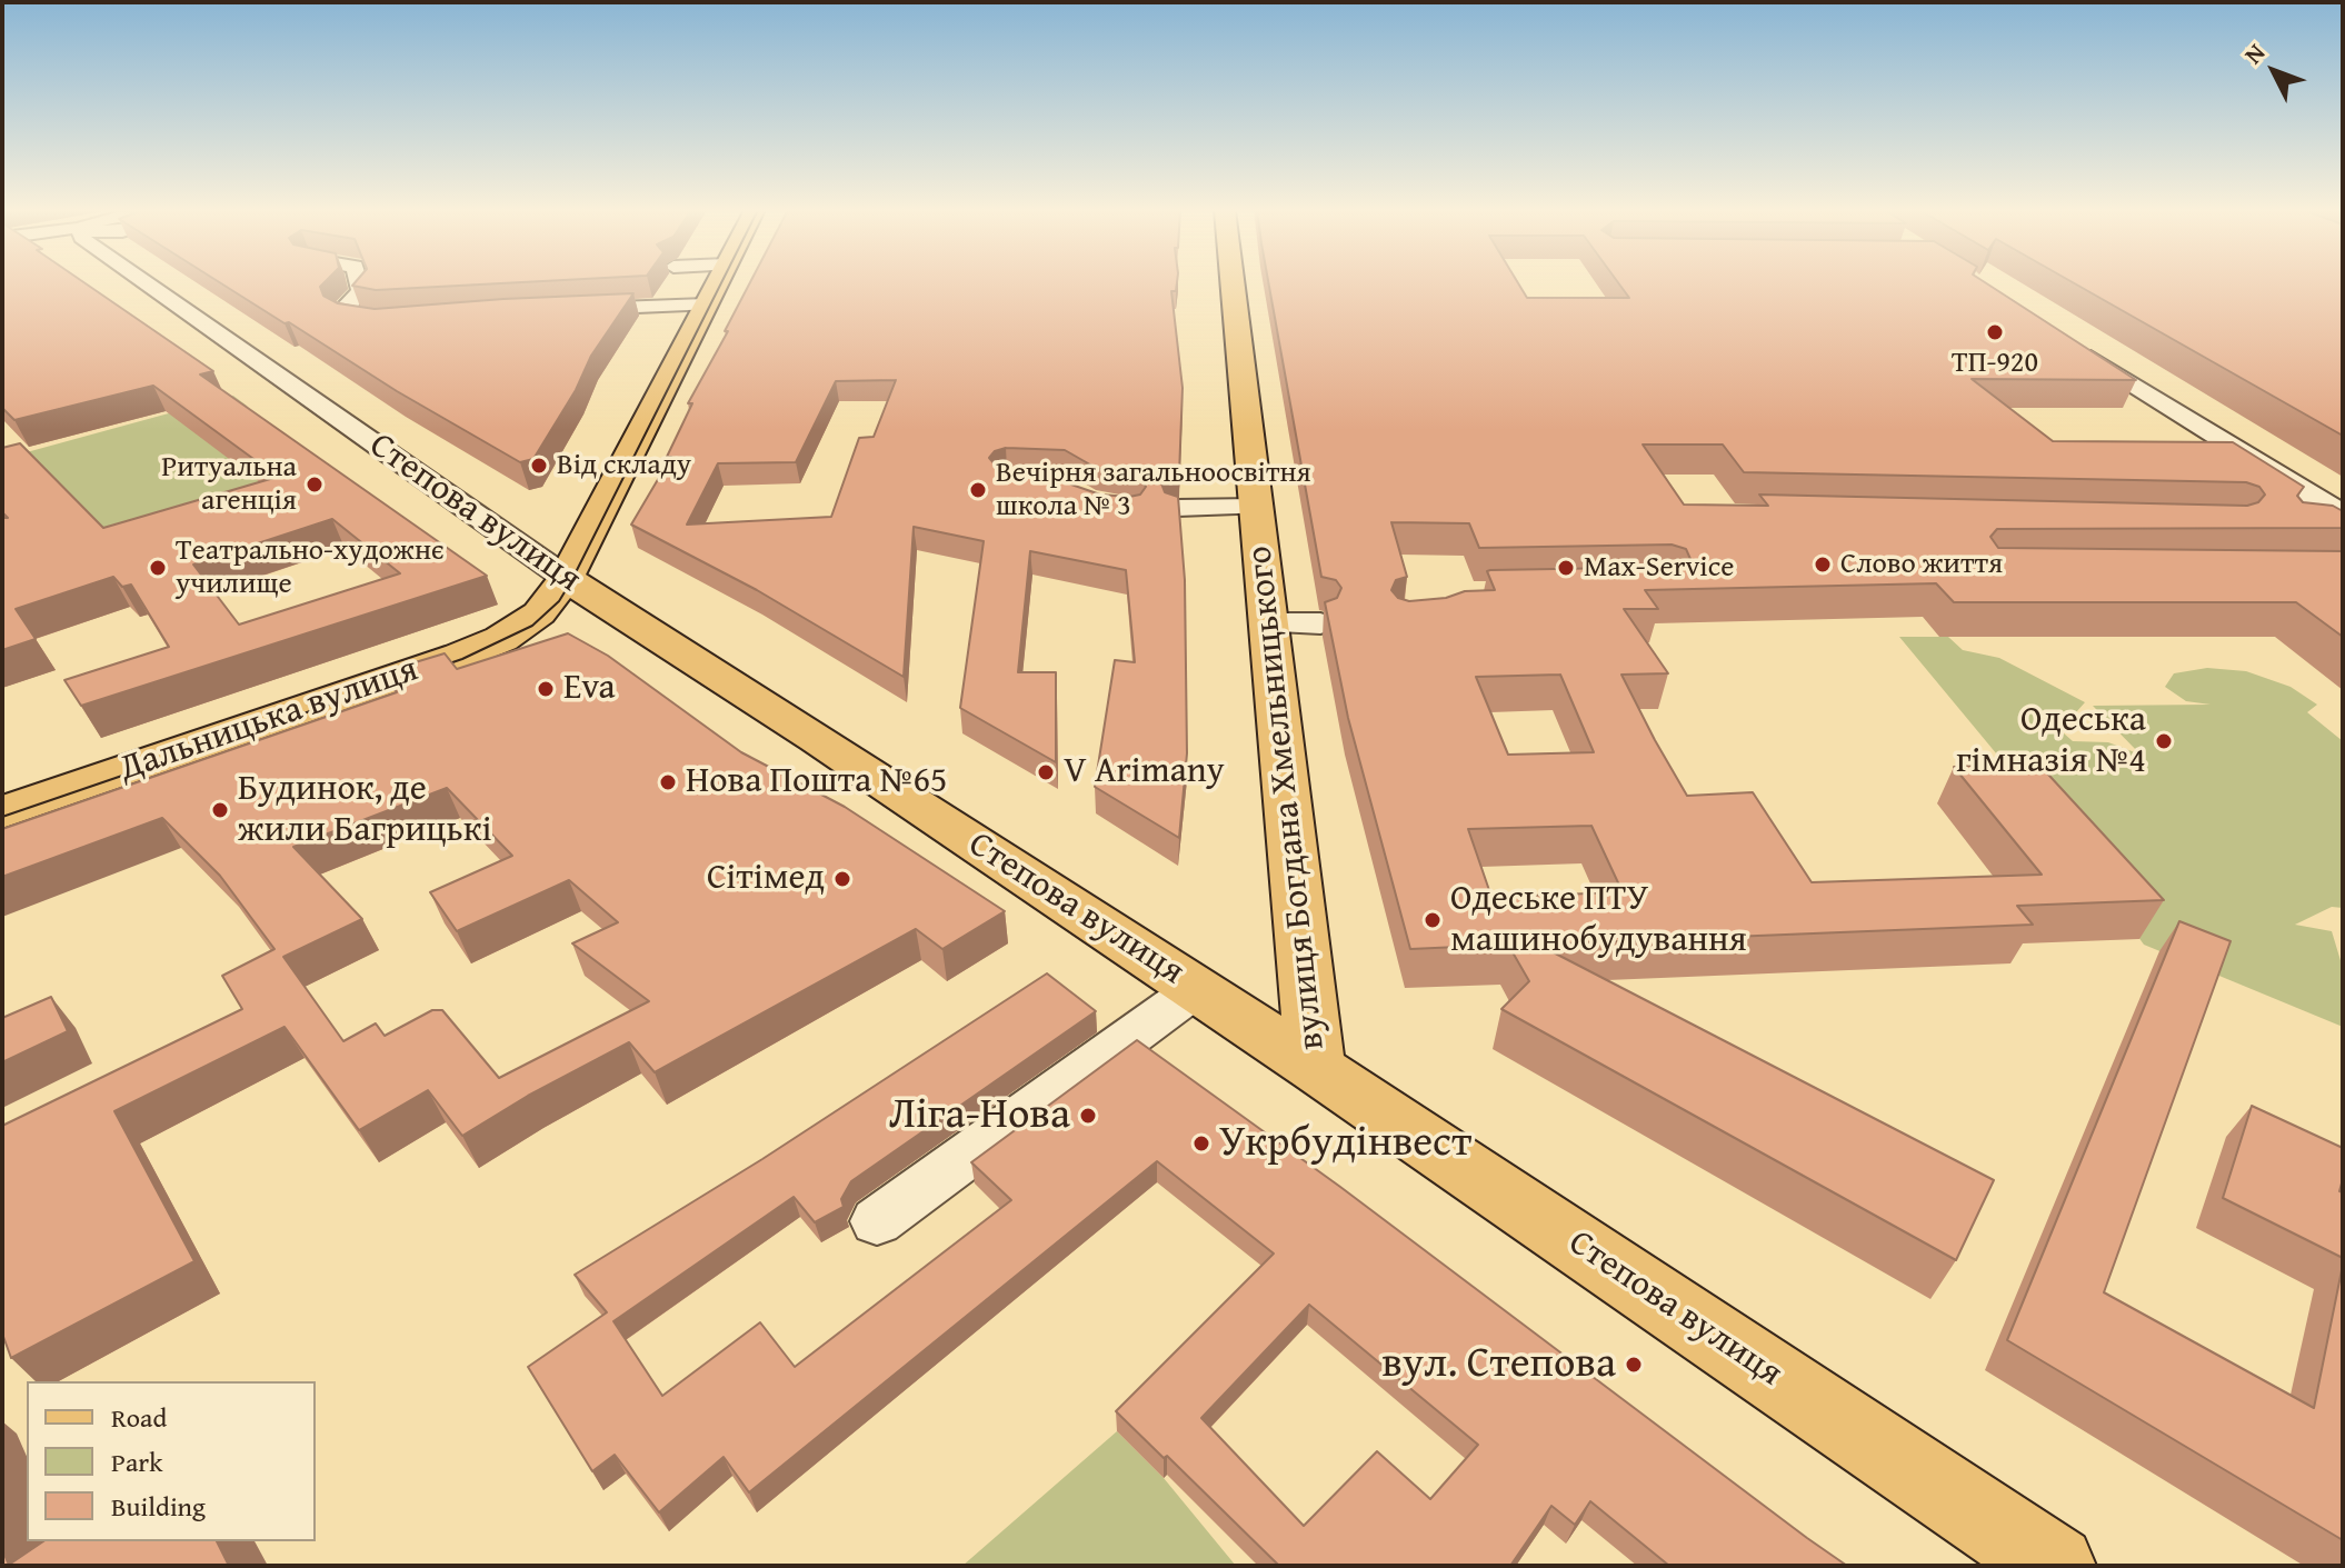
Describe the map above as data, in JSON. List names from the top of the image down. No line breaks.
{"streets":{"main road":["Степова вулиця","Дальницька вулиця","вулиця Богдана Хмельницького"]},"crossings":[["Степова вулиця","Дальницька вулиця"],["Степова вулиця","вулиця Богдана Хмельницького"]],"places":["ТП-920","Від складу","Ритуальна агенція","Вечірня загальноосвітня школа № 3","Слово життя","Театрально-художнє училище","Max-Service","Eva","Одеська гімназія №4","V Arimany","Нова Пошта №65","Будинок, де жили Багрицькі","Сітімед","Одеське ПТУ машинобудування","Ліга-Нова","Укрбудінвест","вул. Степова"],"legend":["Road","Park","Building"],"north":"top left"}
